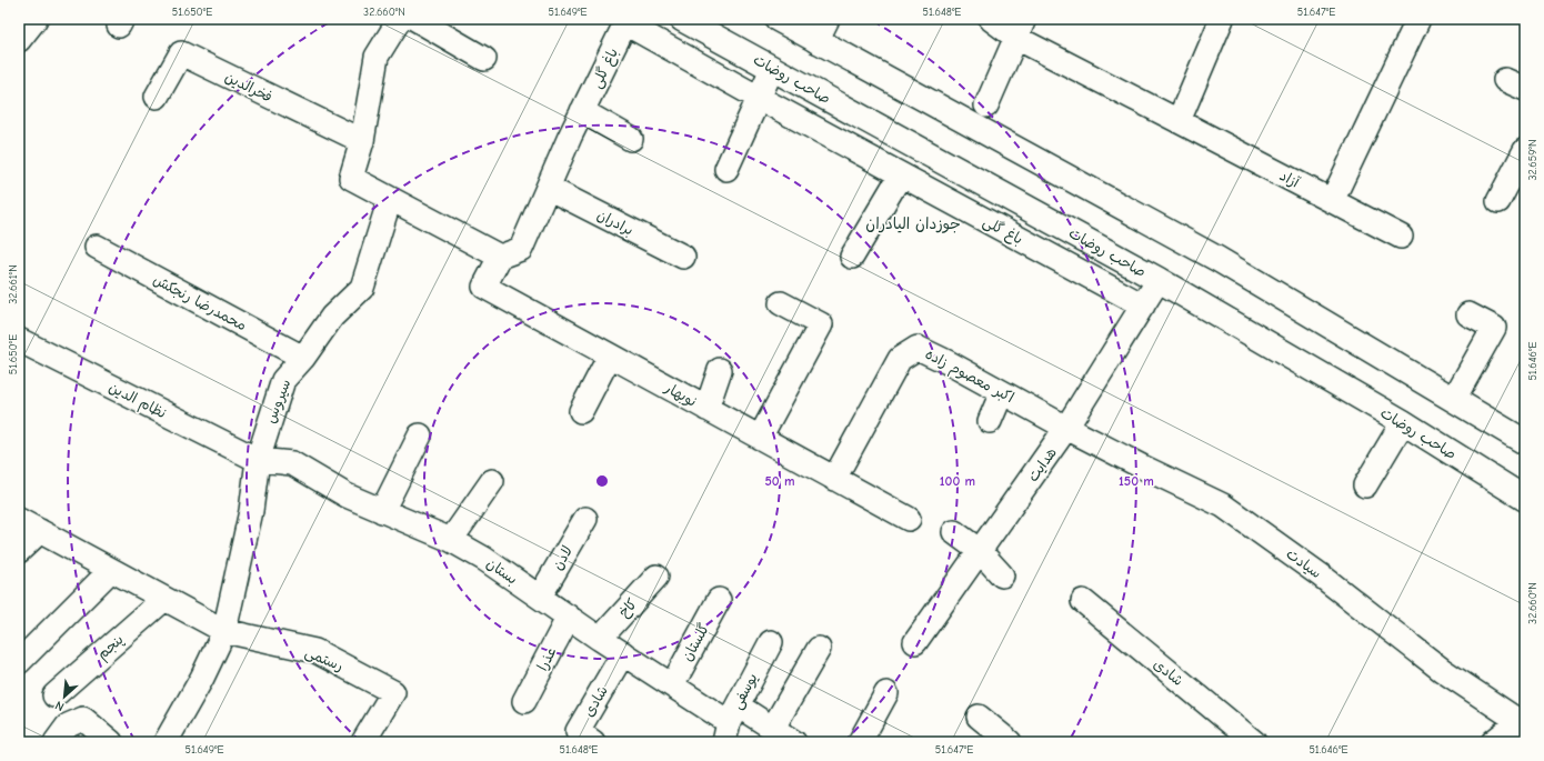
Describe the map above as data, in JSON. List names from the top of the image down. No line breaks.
{"streets":{"street":["باغ گلی","صاحب روضات","فخرالدین","آزاد","برادران","محمدرضا رنجکش","اکبر معصوم زاده","نوبهار","نظام الدین","سیروس","هدایت","لادن","سیادت","بستان","کاخ","گلستان","پنجم","رستمی","عذرا","شادی","یوسفی"]},"crossings":[["باغ گلی","برادران"],["باغ گلی","نوبهار"],["باغ گلی","هدایت"],["صاحب روضات","هدایت"],["محمدرضا رنجکش","سیروس"],["اکبر معصوم زاده","نوبهار"],["اکبر معصوم زاده","هدایت"],["اکبر معصوم زاده","سیادت"],["نظام الدین","سیروس"],["نظام الدین","بستان"],["سیروس","بستان"],["سیروس","رستمی"],["هدایت","سیادت"],["لادن","بستان"],["بستان","کاخ"],["بستان","گلستان"],["بستان","عذرا"],["بستان","شادی"],["بستان","یوسفی"]],"districts":["جوزدان الیادران"],"north":"bottom left","coordinates":["51.650°E","32.660°N","51.649°E","51.648°E","51.647°E","32.659°N","32.661°N","51.646°E"],"rings":["50 m","100 m","150 m"]}
